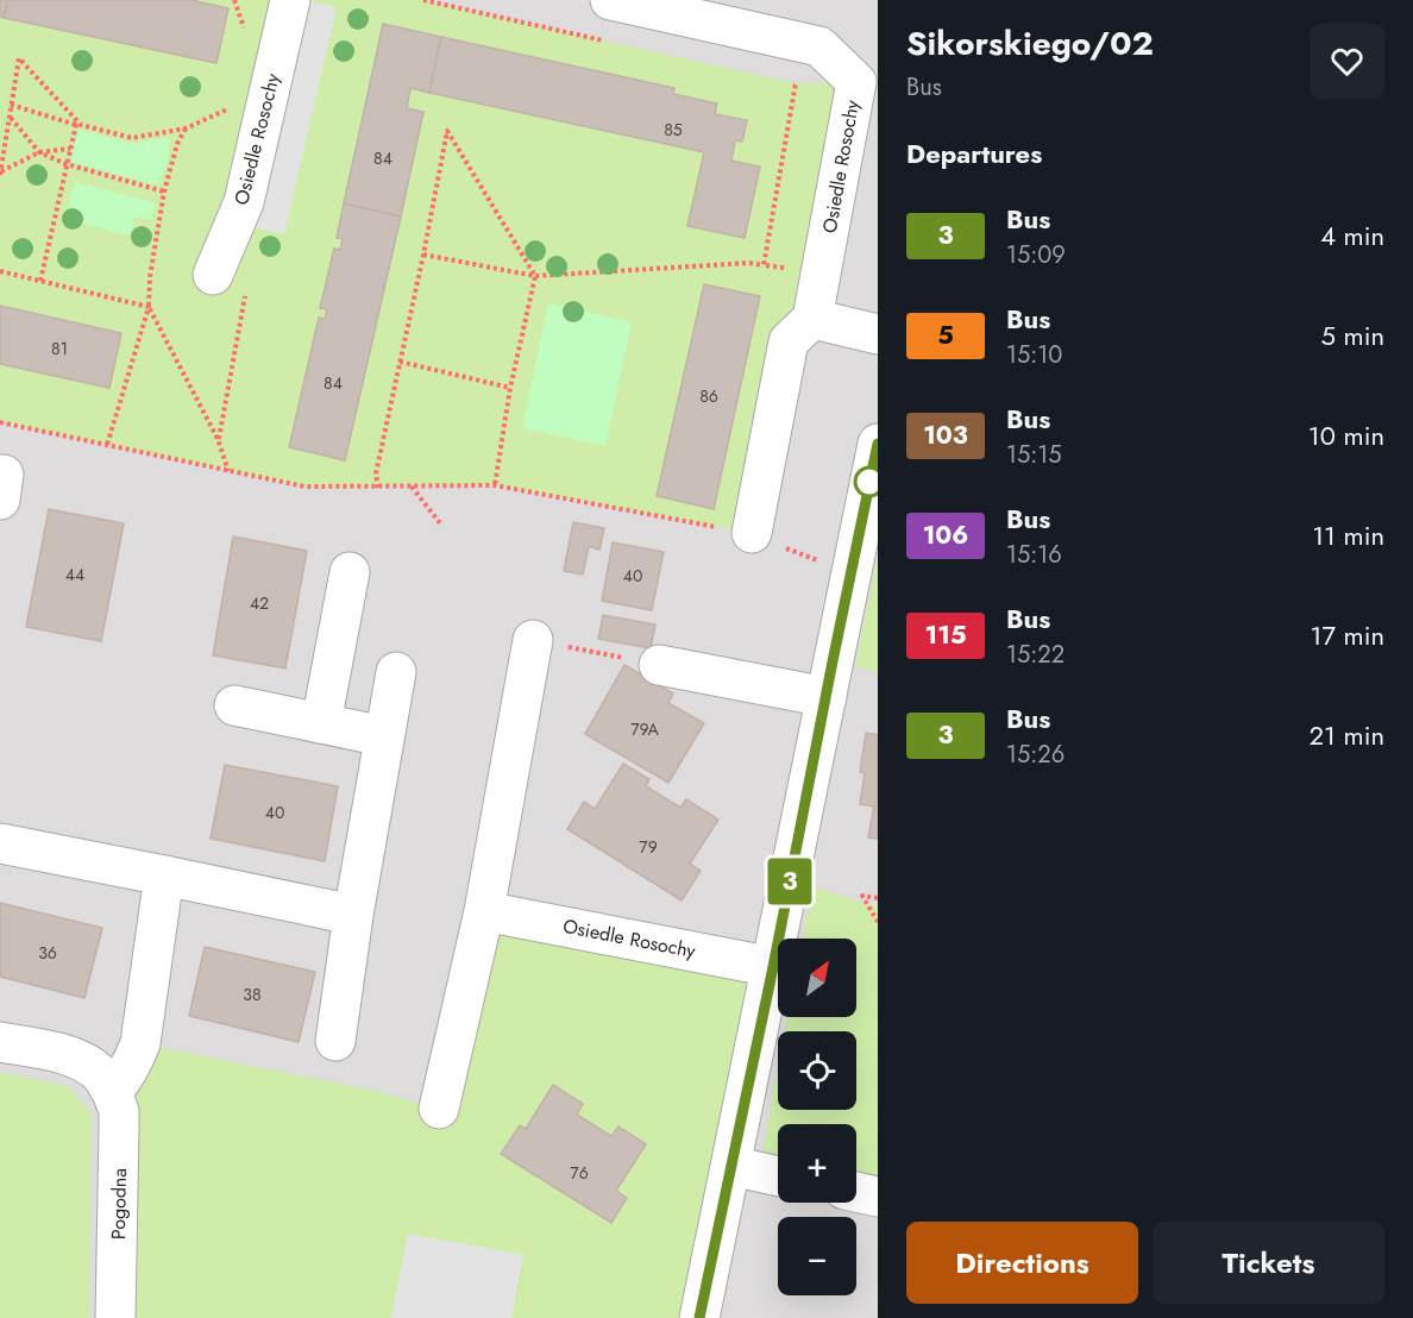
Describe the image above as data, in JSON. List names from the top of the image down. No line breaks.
{"streets":{"street":["Osiedle Rosochy","Pogodna"]},"lines":["bus line 3"],"house_numbers":["85","84","81","84","86","44","40","42","79A","40","79","36","38","76"],"north":"top right","page":{"on_map":"3","heading":[["Sikorskiego/02","Bus"],"Departures"],"list":[{"mark":"3","name":"Bus","note":"15:09","value":"4 min"},{"mark":"5","name":"Bus","note":"15:10","value":"5 min"},{"mark":"103","name":"Bus","note":"15:15","value":"10 min"},{"mark":"106","name":"Bus","note":"15:16","value":"11 min"},{"mark":"115","name":"Bus","note":"15:22","value":"17 min"},{"mark":"3","name":"Bus","note":"15:26","value":"21 min"}],"map_buttons":["+","−"],"buttons":["Directions","Tickets"]}}
